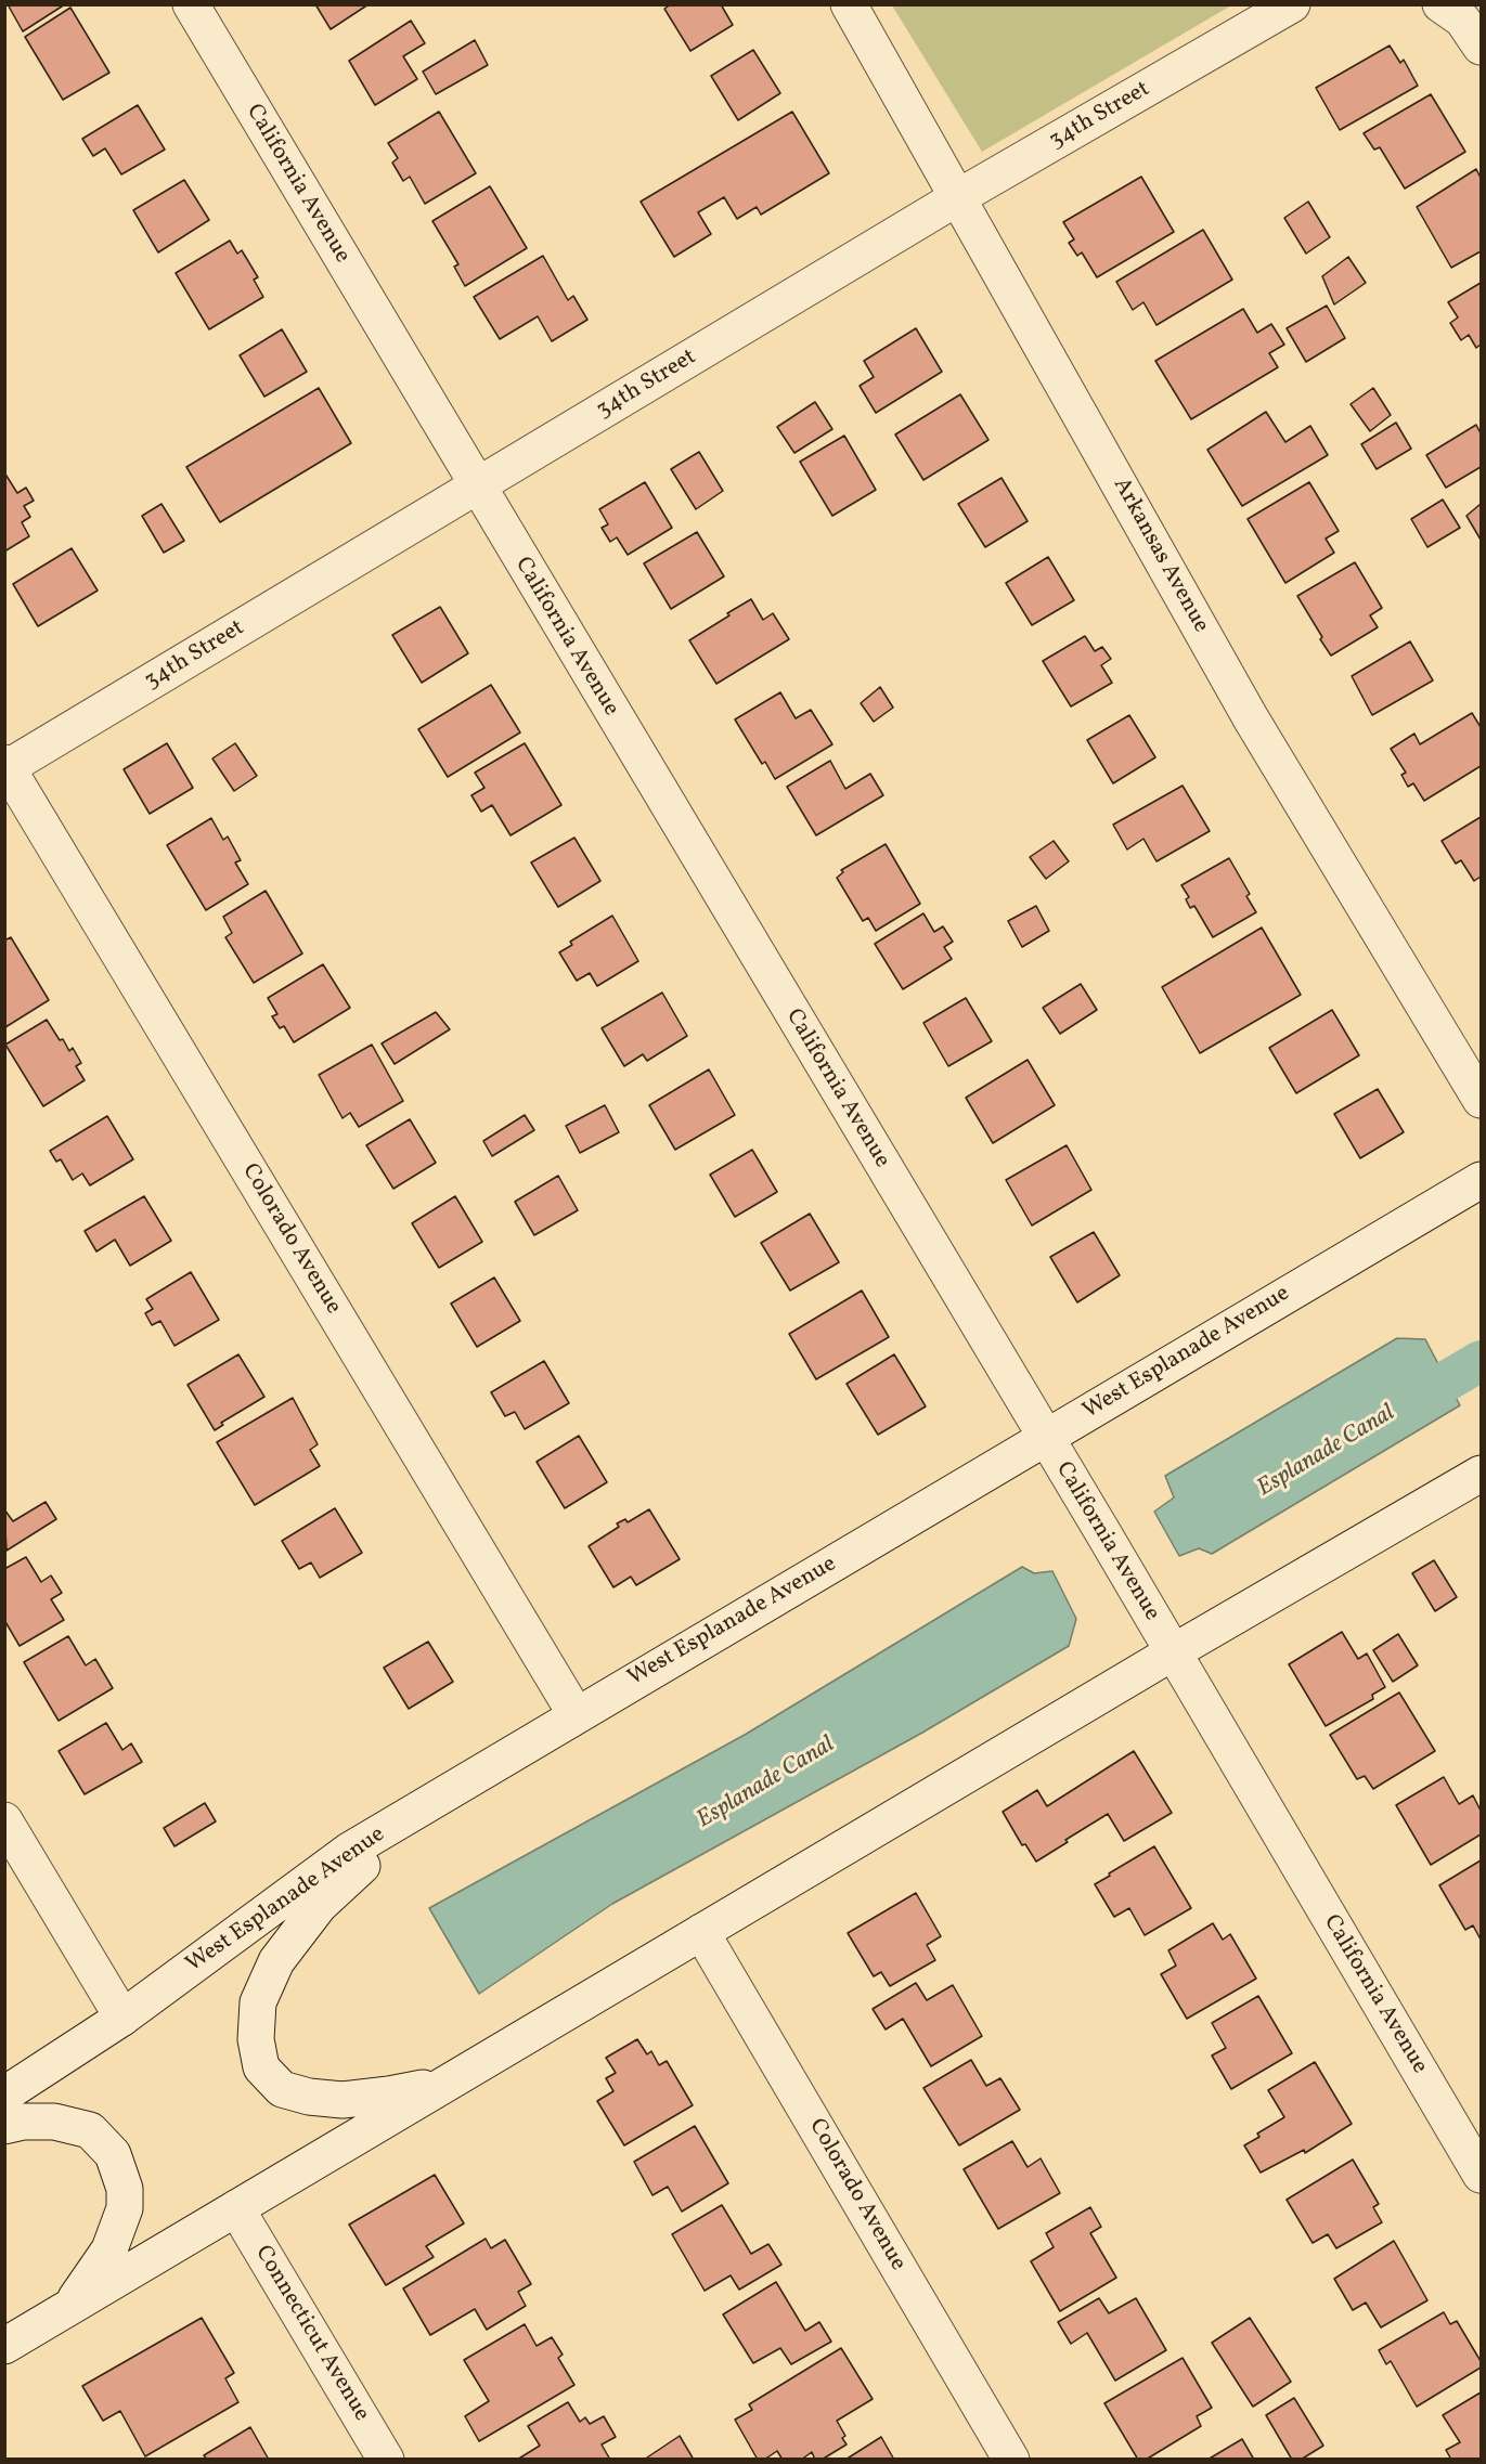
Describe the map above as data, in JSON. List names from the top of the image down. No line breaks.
{"streets":{"street":["34th Street","California Avenue","Arkansas Avenue","Colorado Avenue","West Esplanade Avenue","Connecticut Avenue"]},"crossings":[["34th Street","California Avenue"],["34th Street","Arkansas Avenue"],["34th Street","Colorado Avenue"],["California Avenue","West Esplanade Avenue"],["Colorado Avenue","West Esplanade Avenue"]],"water":["Esplanade Canal"]}
